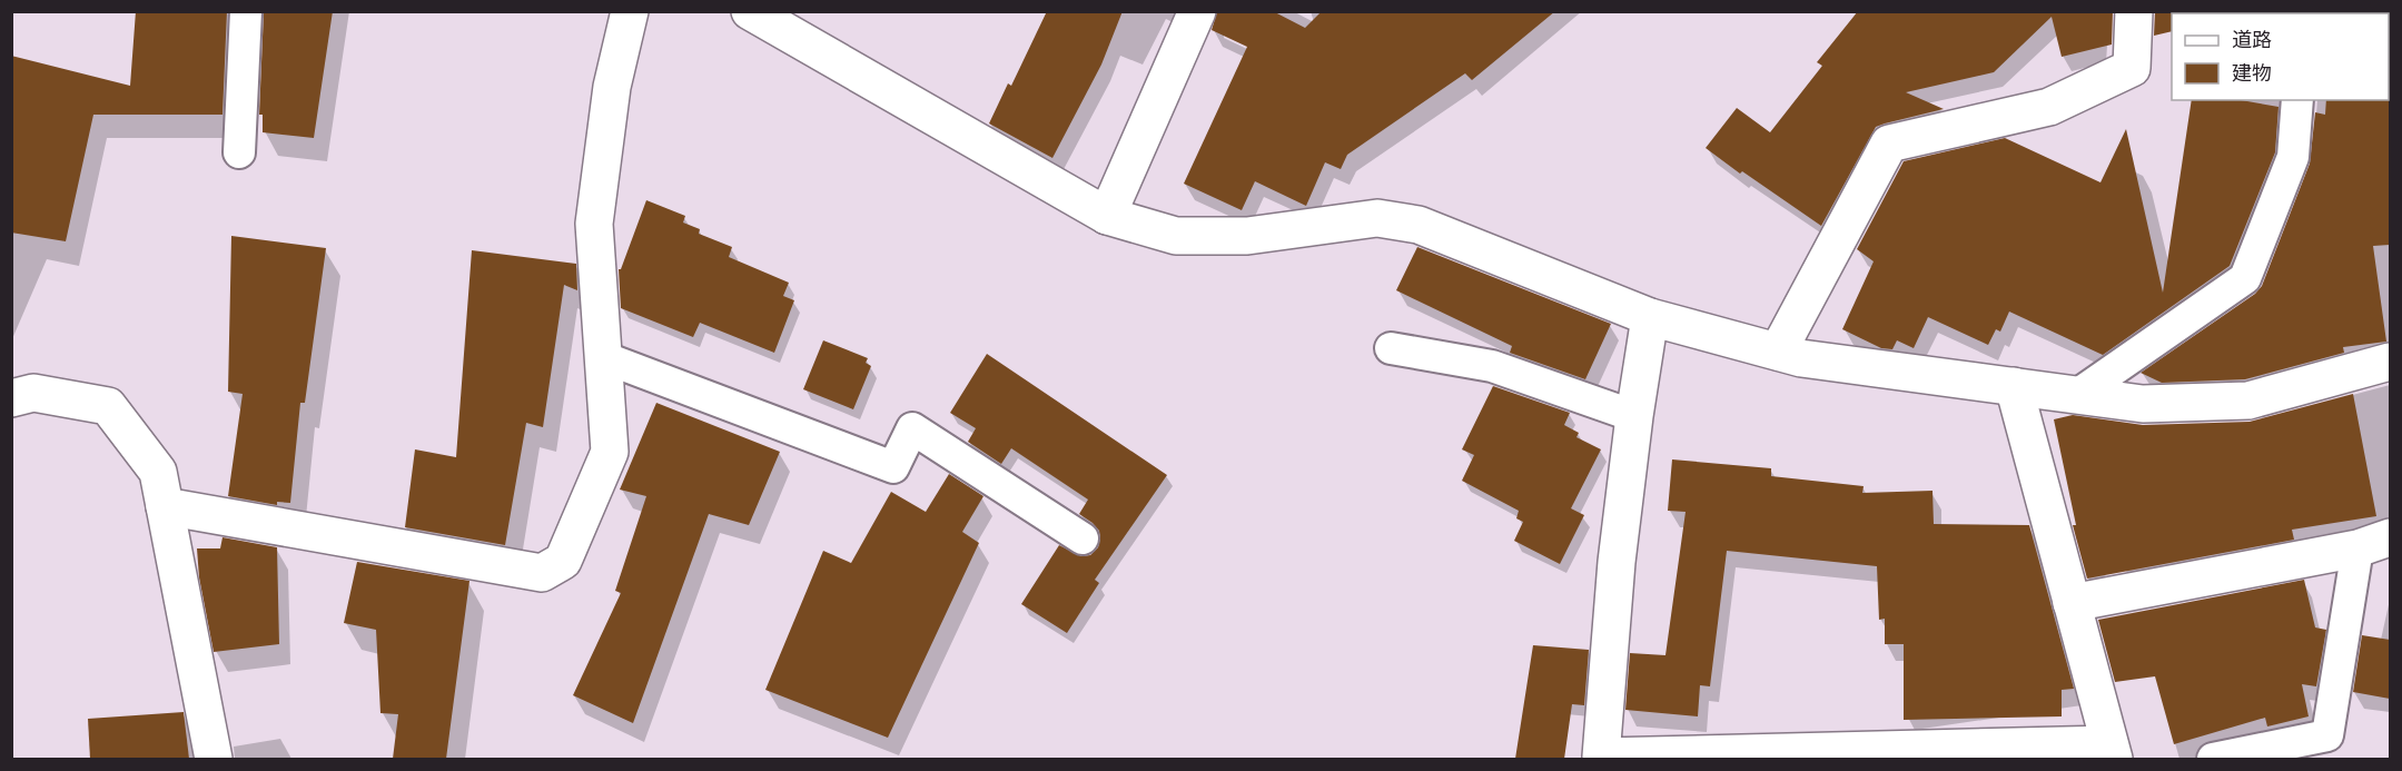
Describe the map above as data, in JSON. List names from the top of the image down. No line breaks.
{"legend":["道路","建物"]}
